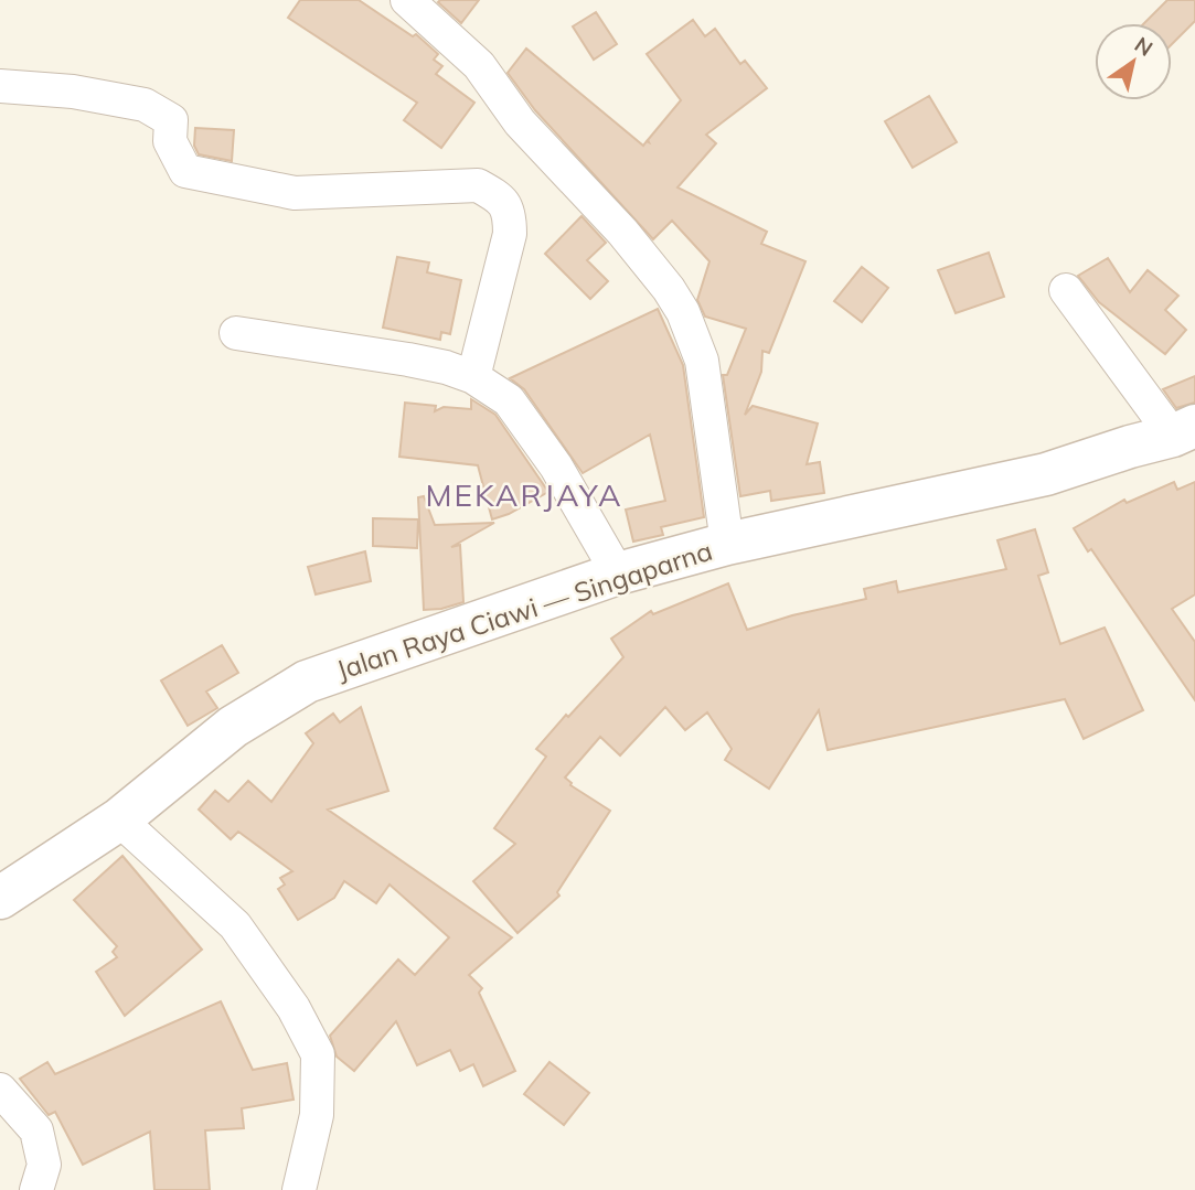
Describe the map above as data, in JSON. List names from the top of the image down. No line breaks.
{"streets":{"main road":["Jalan Raya Ciawi — Singaparna"]},"districts":["MEKARJAYA"],"north":"top right"}
